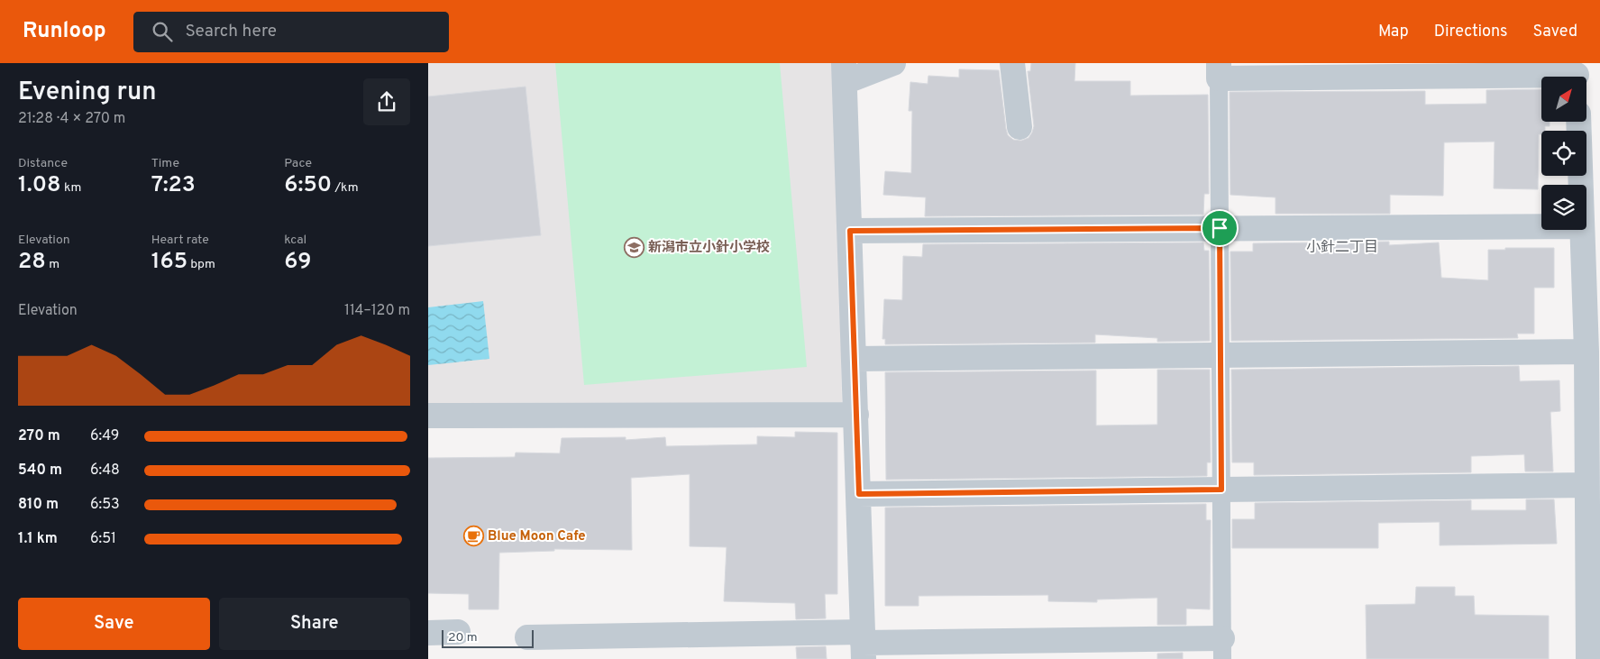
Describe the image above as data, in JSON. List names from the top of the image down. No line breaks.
{"districts":["小針二丁目"],"places":{"school or university":["新潟市立小針小学校"],"cafe":["Blue Moon Cafe"]},"scale_bar":"20 m","north":"top right","page":{"header":"Runloop","search":"Search here","nav":["Map","Directions","Saved"],"heading":["Evening run","21:28 · 4 × 270 m"],"stats":[["Distance","1.08 km"],["Time","7:23"],["Pace","6:50 /km"],["Elevation","28 m"],["Heart rate","165 bpm"],["kcal","69"]],"chart":["Elevation","114–120 m"],"list":[{"name":"270 m","note":"6:49"},{"name":"540 m","note":"6:48"},{"name":"810 m","note":"6:53"},{"name":"1.1 km","note":"6:51"}],"buttons":["Save","Share"],"scale":"20 m"}}
